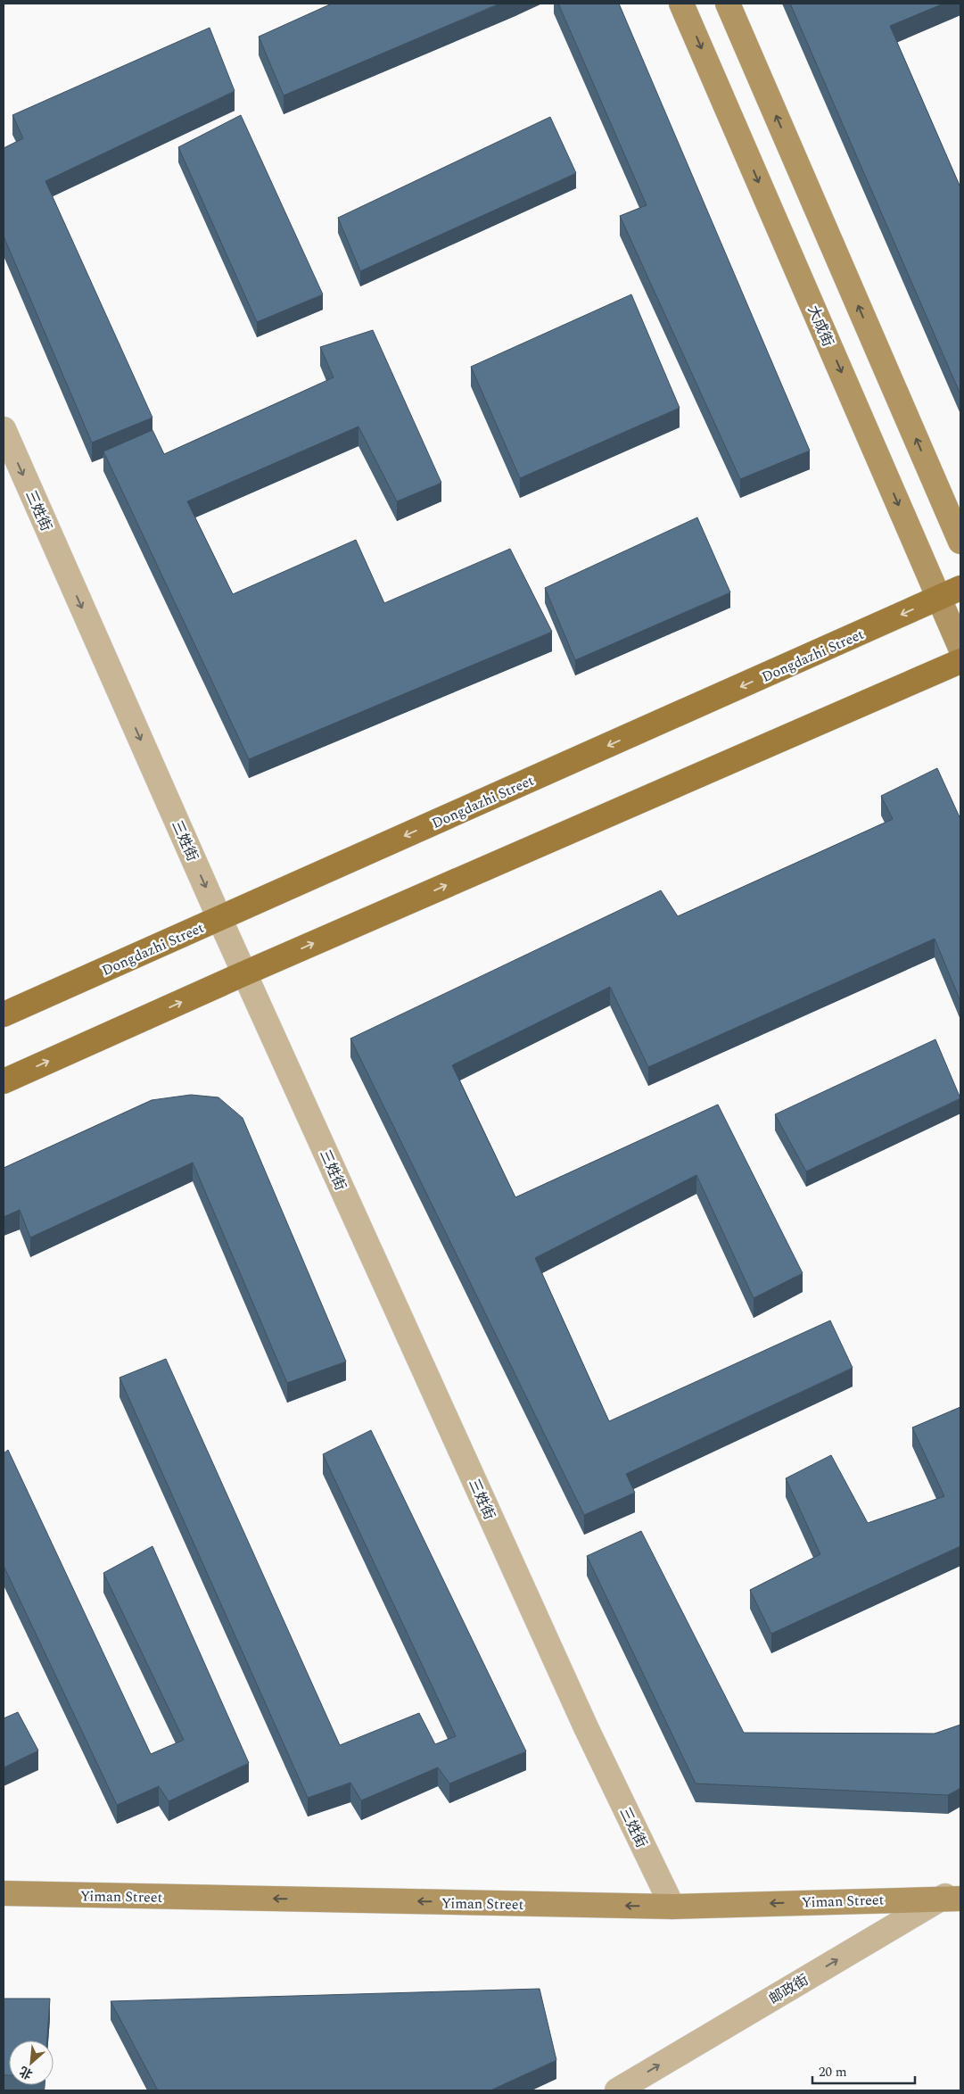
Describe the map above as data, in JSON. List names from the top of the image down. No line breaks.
{"streets":{"main road":["大成街","Dongdazhi Street","Yiman Street"],"street":["三姓街","邮政街"]},"crossings":[["大成街","Dongdazhi Street"],["三姓街","Dongdazhi Street"],["三姓街","Yiman Street"],["Yiman Street","邮政街"]],"one_way":["Yiman Street","邮政街"],"scale_bar":"20 m","north":"bottom left"}
